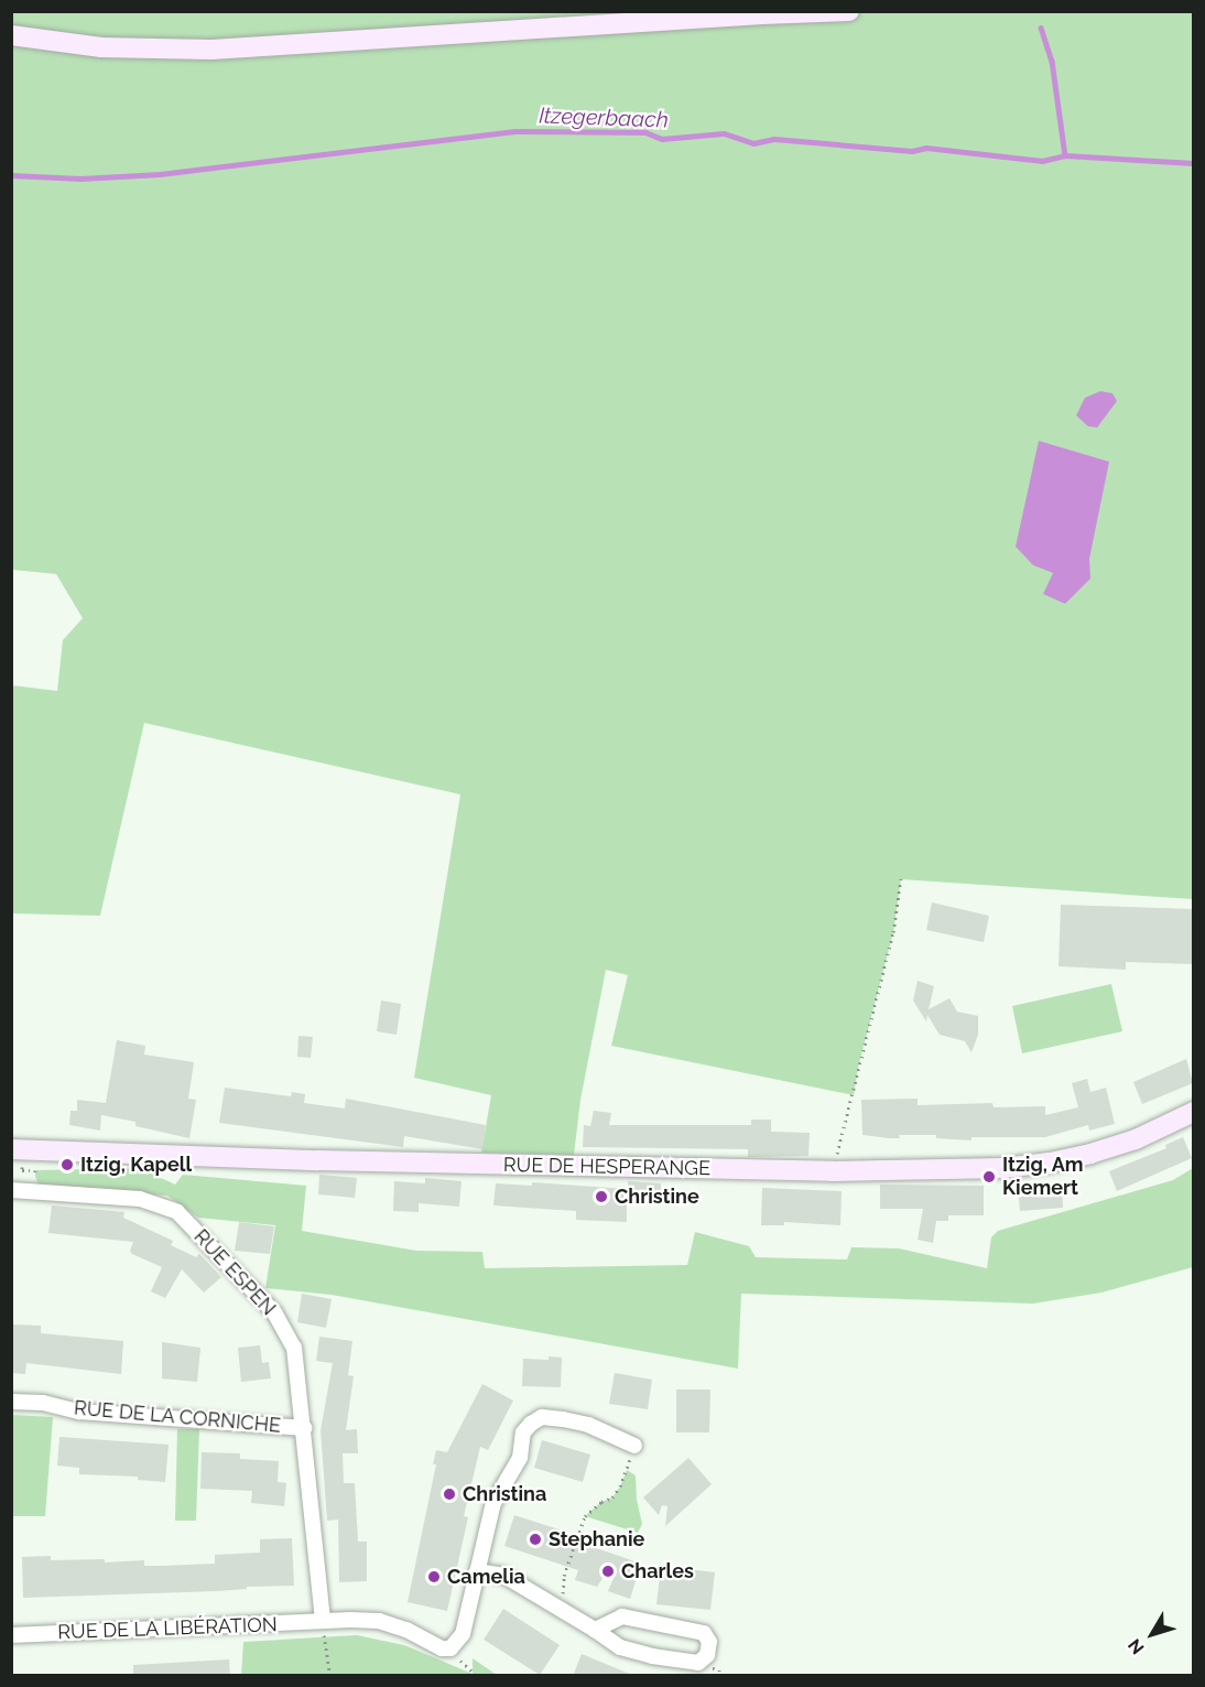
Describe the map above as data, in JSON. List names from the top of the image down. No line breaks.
{"streets":{"main road":["RUE DE HESPERANGE"],"street":["RUE ESPEN","RUE DE LA CORNICHE","RUE DE LA LIBÉRATION"]},"crossings":[["RUE ESPEN","RUE DE LA CORNICHE"],["RUE ESPEN","RUE DE LA LIBÉRATION"]],"water":["Itzegerbaach"],"places":["Itzig, Kapell","Itzig, Am Kiemert","Christine","Christina","Stephanie","Charles","Camelia"],"north":"bottom left"}
